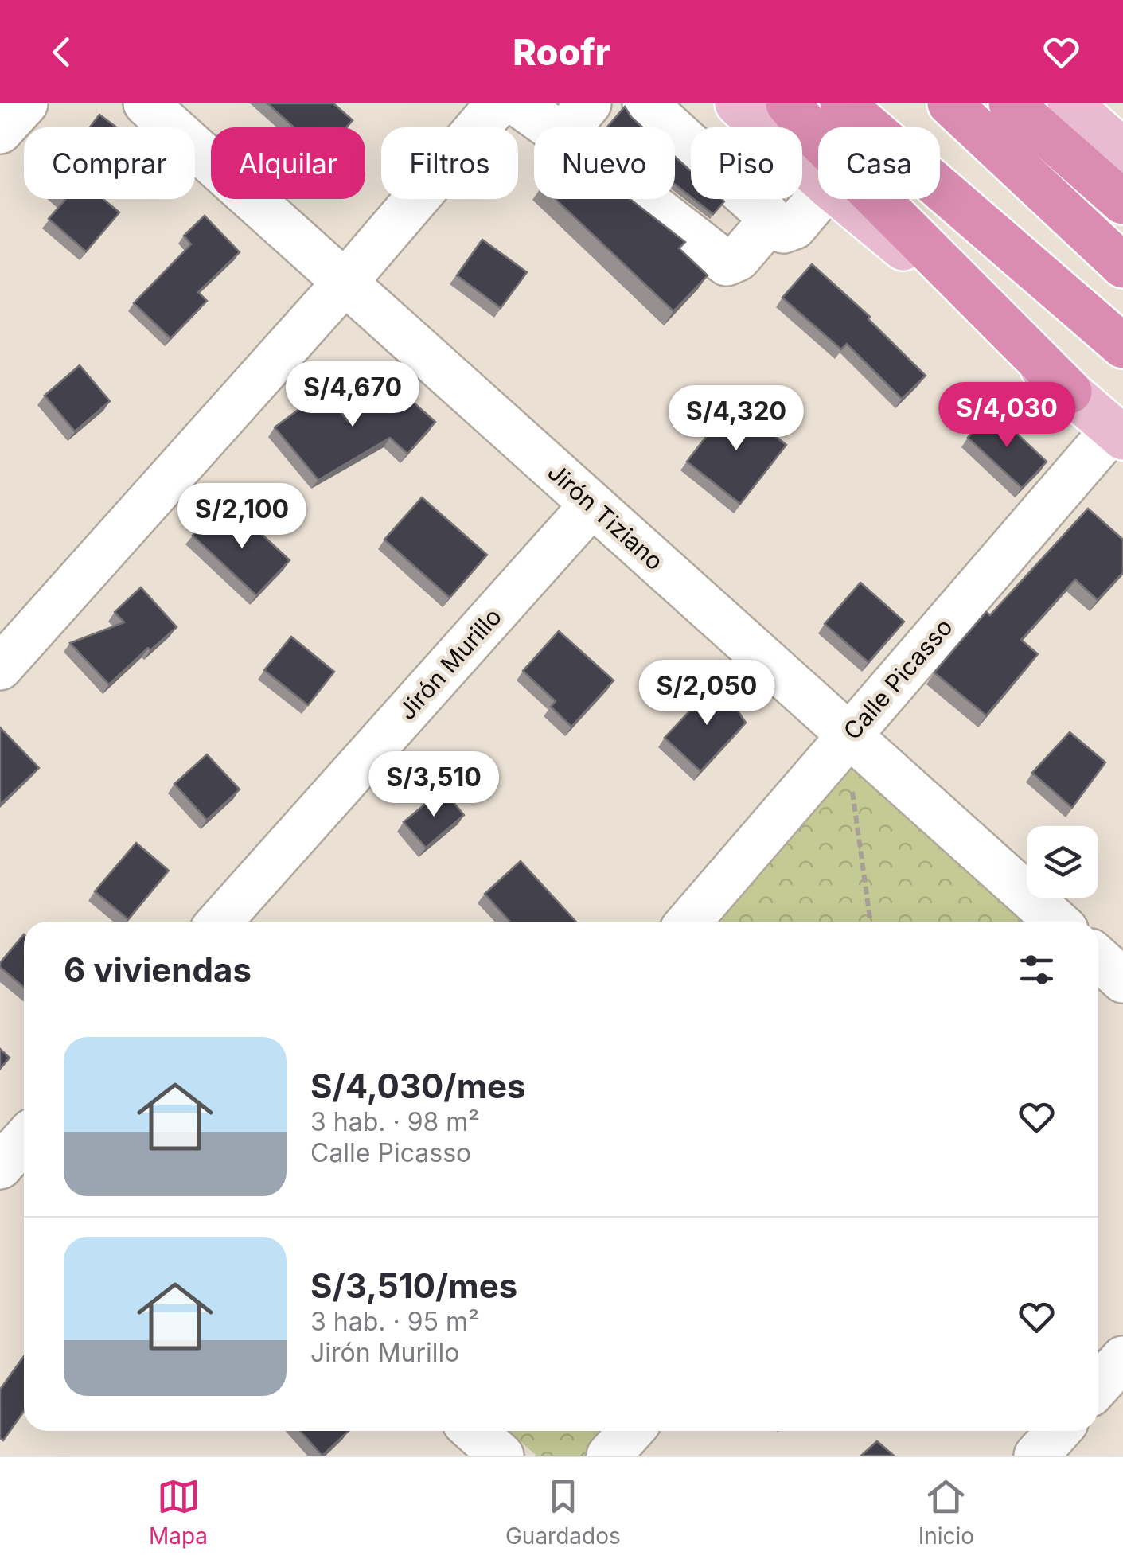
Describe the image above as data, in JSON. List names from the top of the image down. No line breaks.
{"streets":{"street":["Jirón Tiziano","Jirón Murillo","Calle Picasso"]},"crossings":[["Jirón Tiziano","Jirón Murillo"],["Jirón Tiziano","Calle Picasso"]],"page":{"header":"Roofr","chip":["Comprar","Alquilar","Filtros","Nuevo","Piso","Casa"],"price":["S/4,670","S/4,030","S/4,320","S/2,100","S/2,050","S/3,510"],"heading":"6 viviendas","list":[{"name":"S/4,030/mes","note":"3 hab. · 98 m² · Calle Picasso"},{"name":"S/3,510/mes","note":"3 hab. · 95 m² · Jirón Murillo"}],"tabs":["Mapa","Guardados","Inicio"]}}
